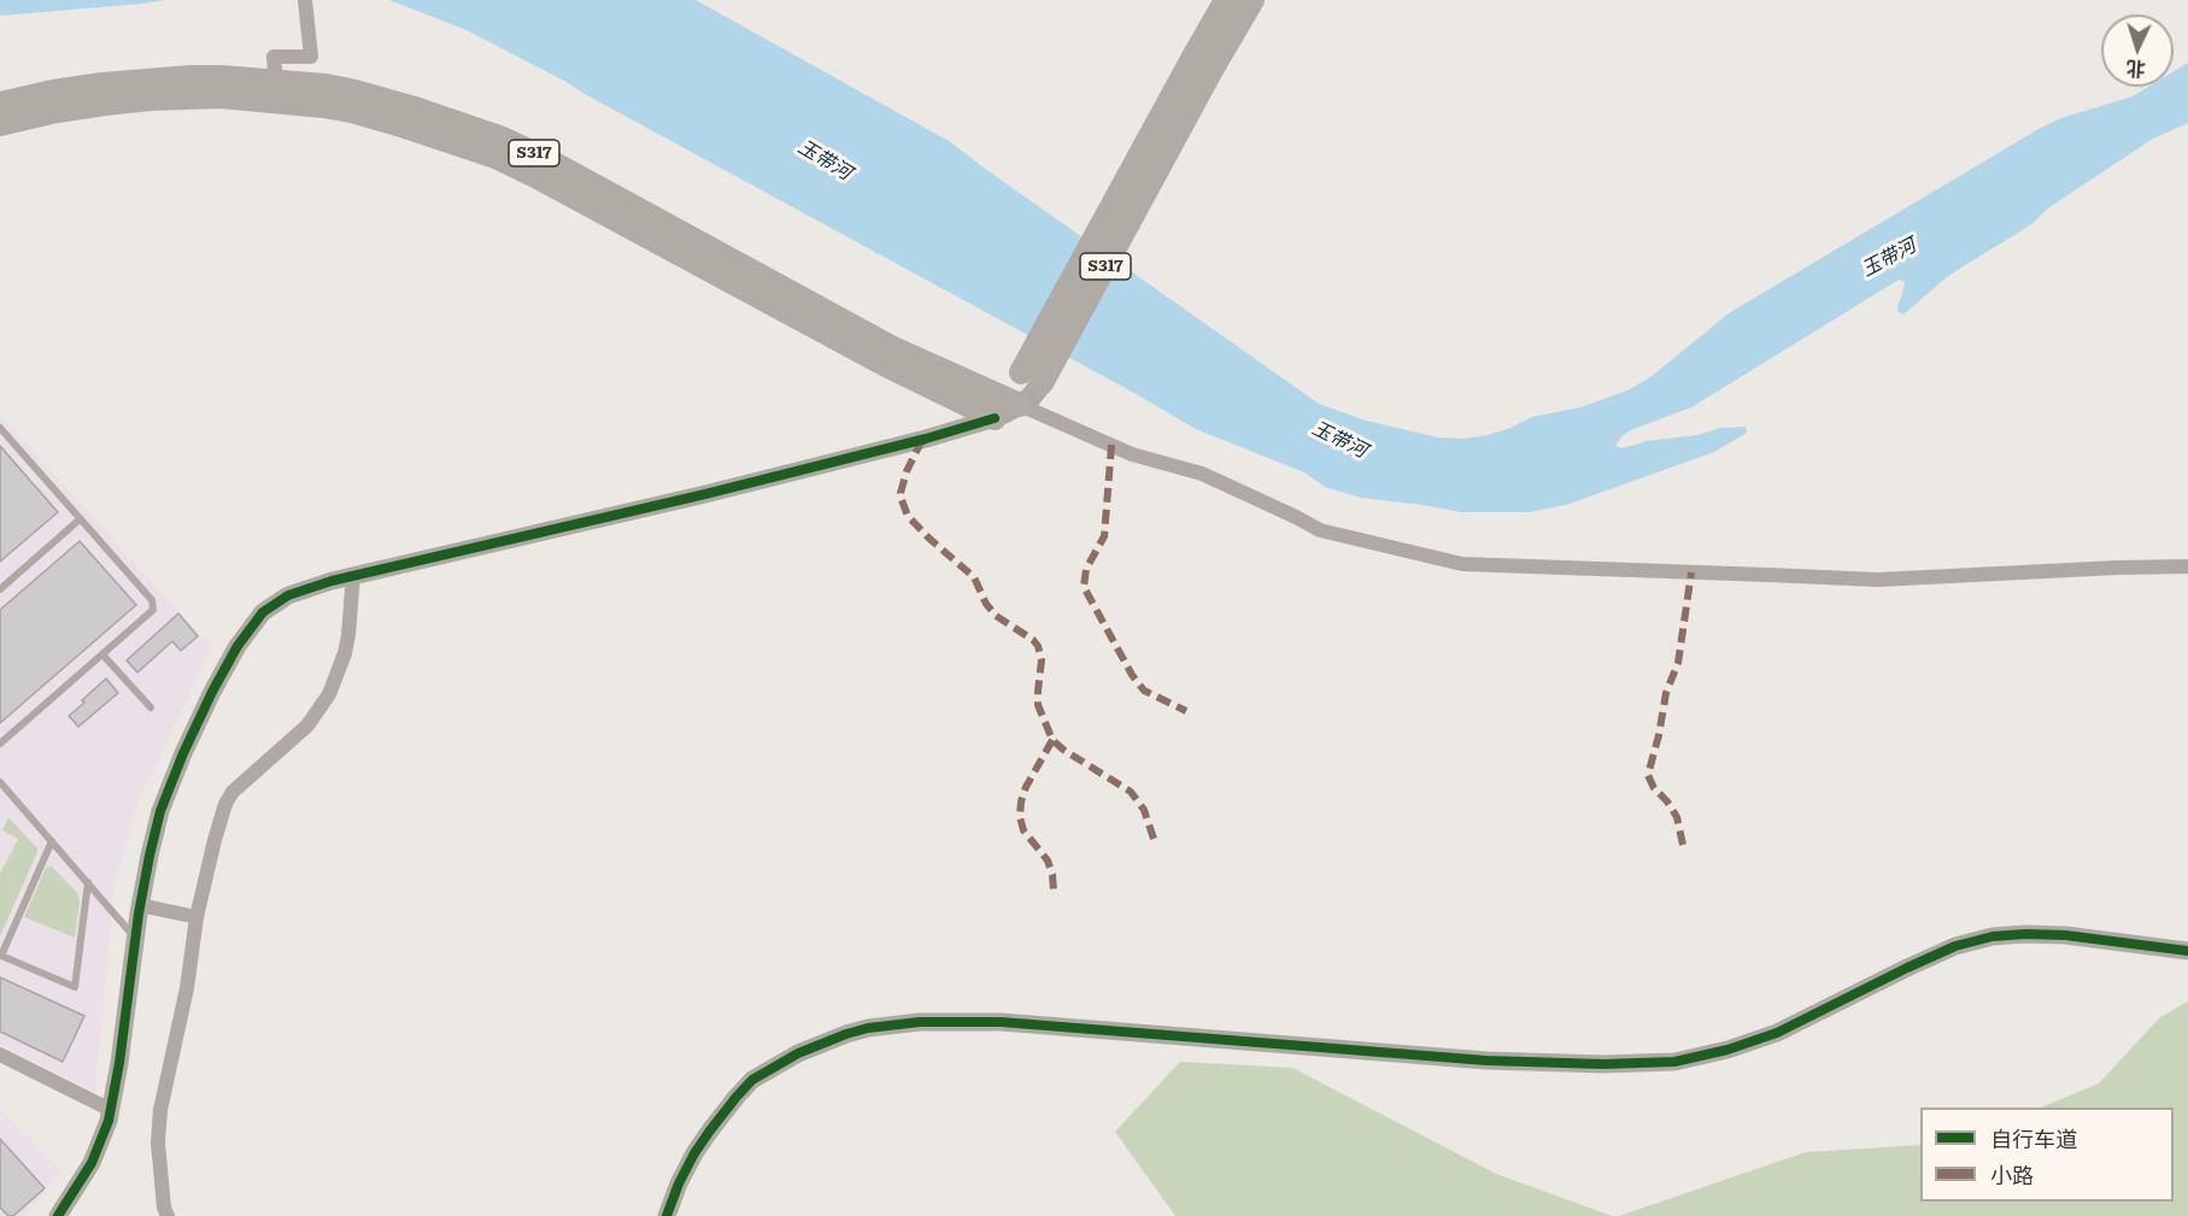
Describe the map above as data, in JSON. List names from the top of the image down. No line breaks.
{"streets":{"main road":["S317"]},"water":["玉带河"],"legend":["自行车道","小路"],"north":"bottom"}
